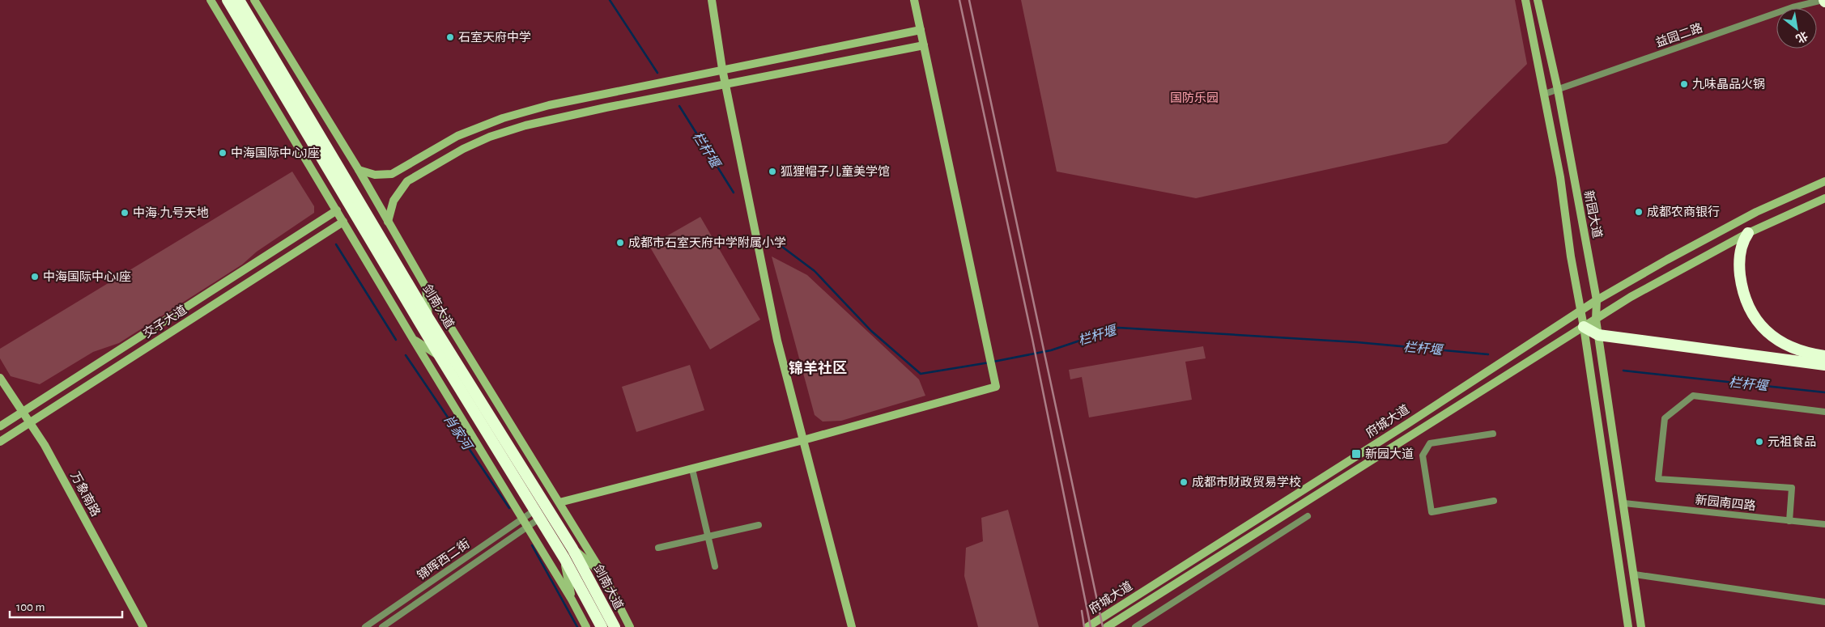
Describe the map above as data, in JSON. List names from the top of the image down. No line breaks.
{"streets":{"highway":["剑南大道"],"street":["益园二路","新园大道","交子大道","府城大道","万象南路","新园南四路","锦晖西二街"]},"crossings":[["益园二路","新园大道"],["新园大道","府城大道"],["新园大道","新园南四路"],["剑南大道","锦晖西二街"],["交子大道","万象南路"]],"districts":["锦羊社区"],"water":["栏杆堰","肖家河"],"parks":["国防乐园"],"places":{"other":["石室天府中学","九味晶品火锅","中海国际中心J座","狐狸帽子儿童美学馆","成都农商银行","中海·九号天地","成都市石室天府中学附属小学","中海国际中心I座","元祖食品","成都市财政贸易学校"],"transit":["新园大道"]},"scale_bar":"100 m","north":"bottom right"}
